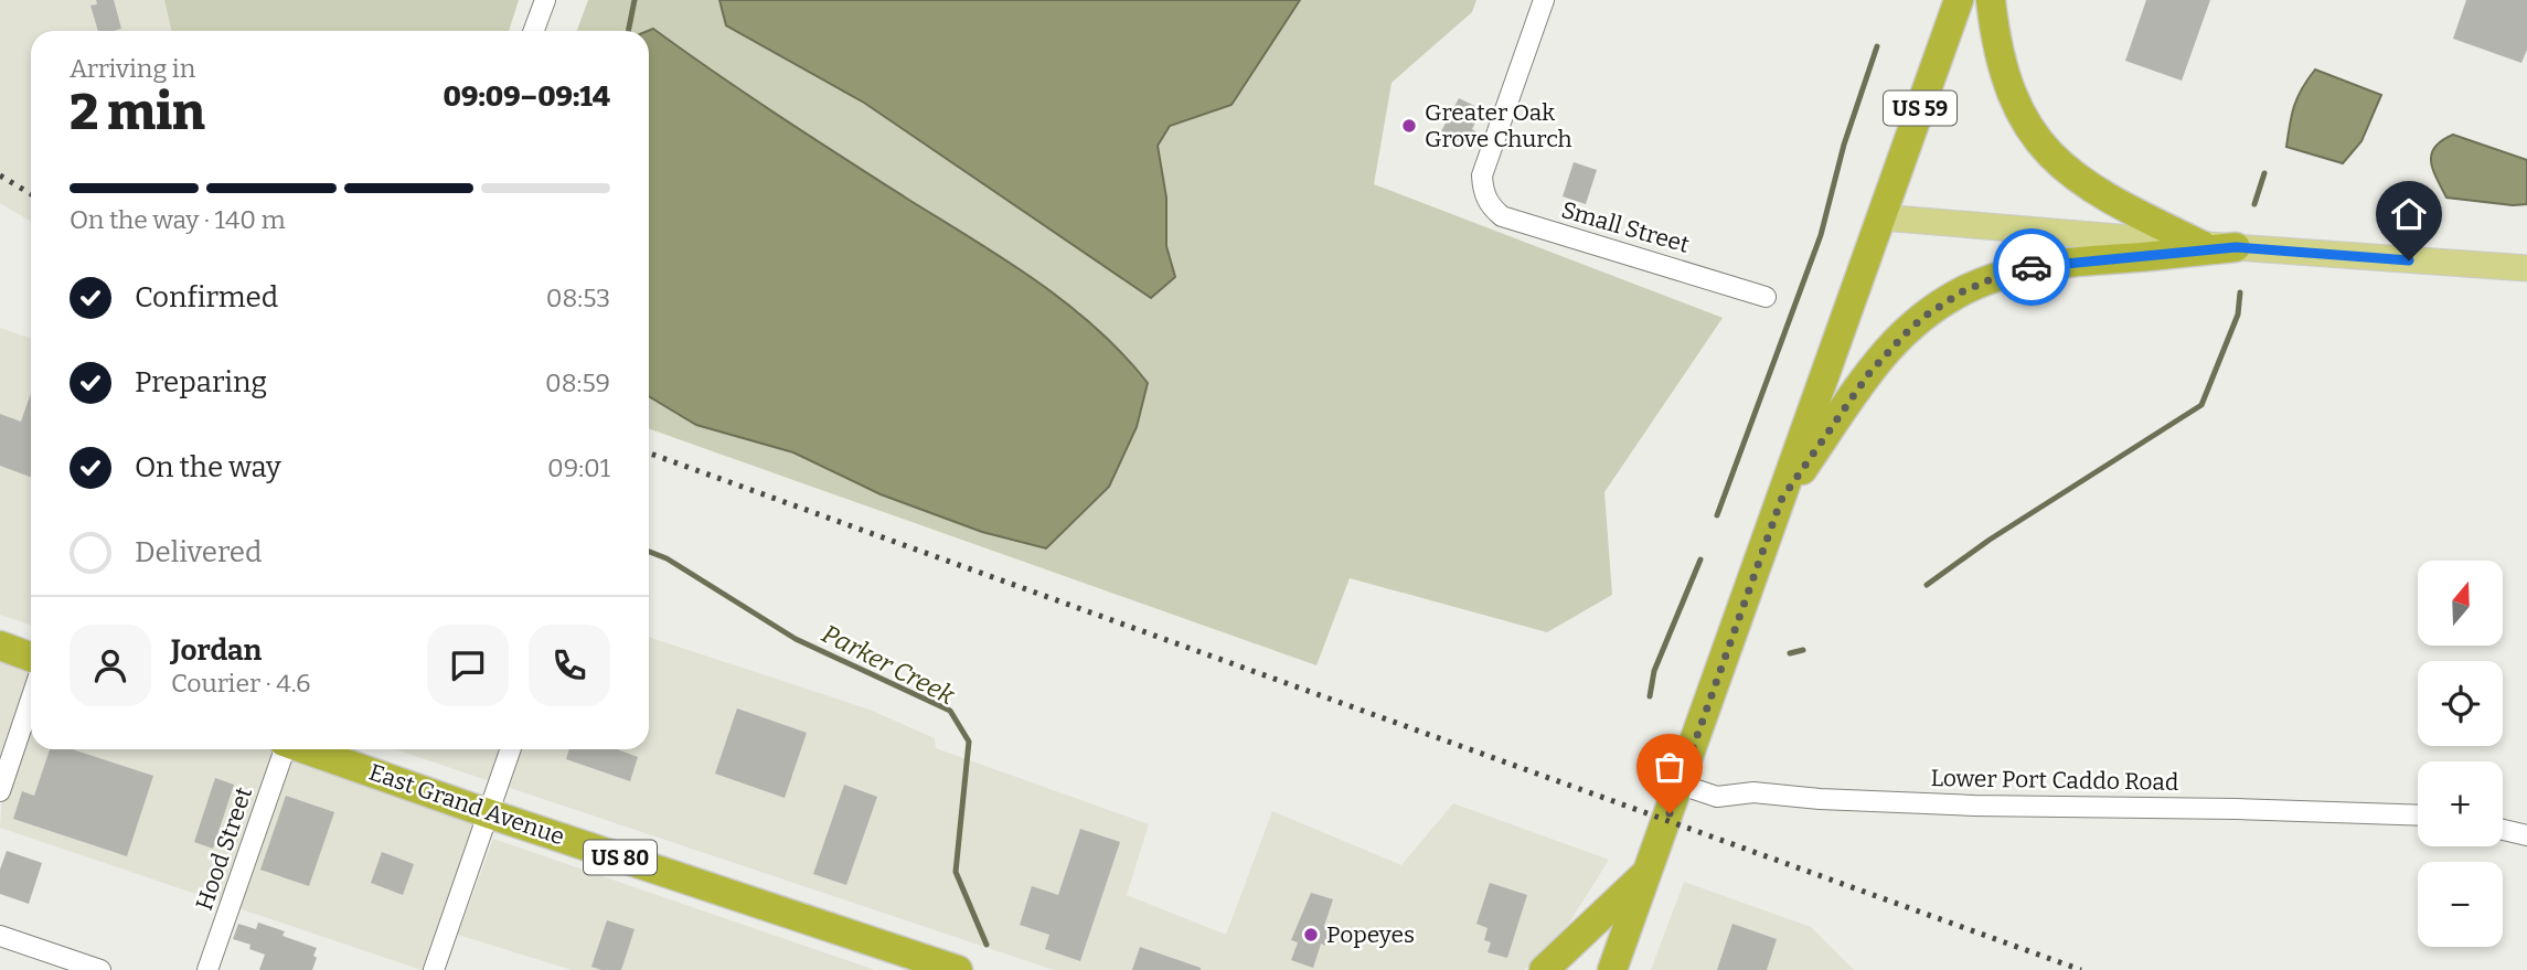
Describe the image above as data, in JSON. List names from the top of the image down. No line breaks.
{"streets":{"highway":["US 59","East Grand Avenue","US 80"],"street":["Small Street","Lower Port Caddo Road","Hood Street"]},"crossings":[["US 59","Lower Port Caddo Road"]],"water":["Parker Creek"],"places":["Greater Oak Grove Church","Popeyes"],"north":"top","page":{"heading":["2 min","Arriving in","09:09–09:14"],"panel":["Jordan","Courier · 4.6"],"bar":"On the way · 140 m","list":[["Confirmed","08:53"],["Preparing","08:59"],["On the way","09:01"],"Delivered"],"map_buttons":["+","−"]}}
